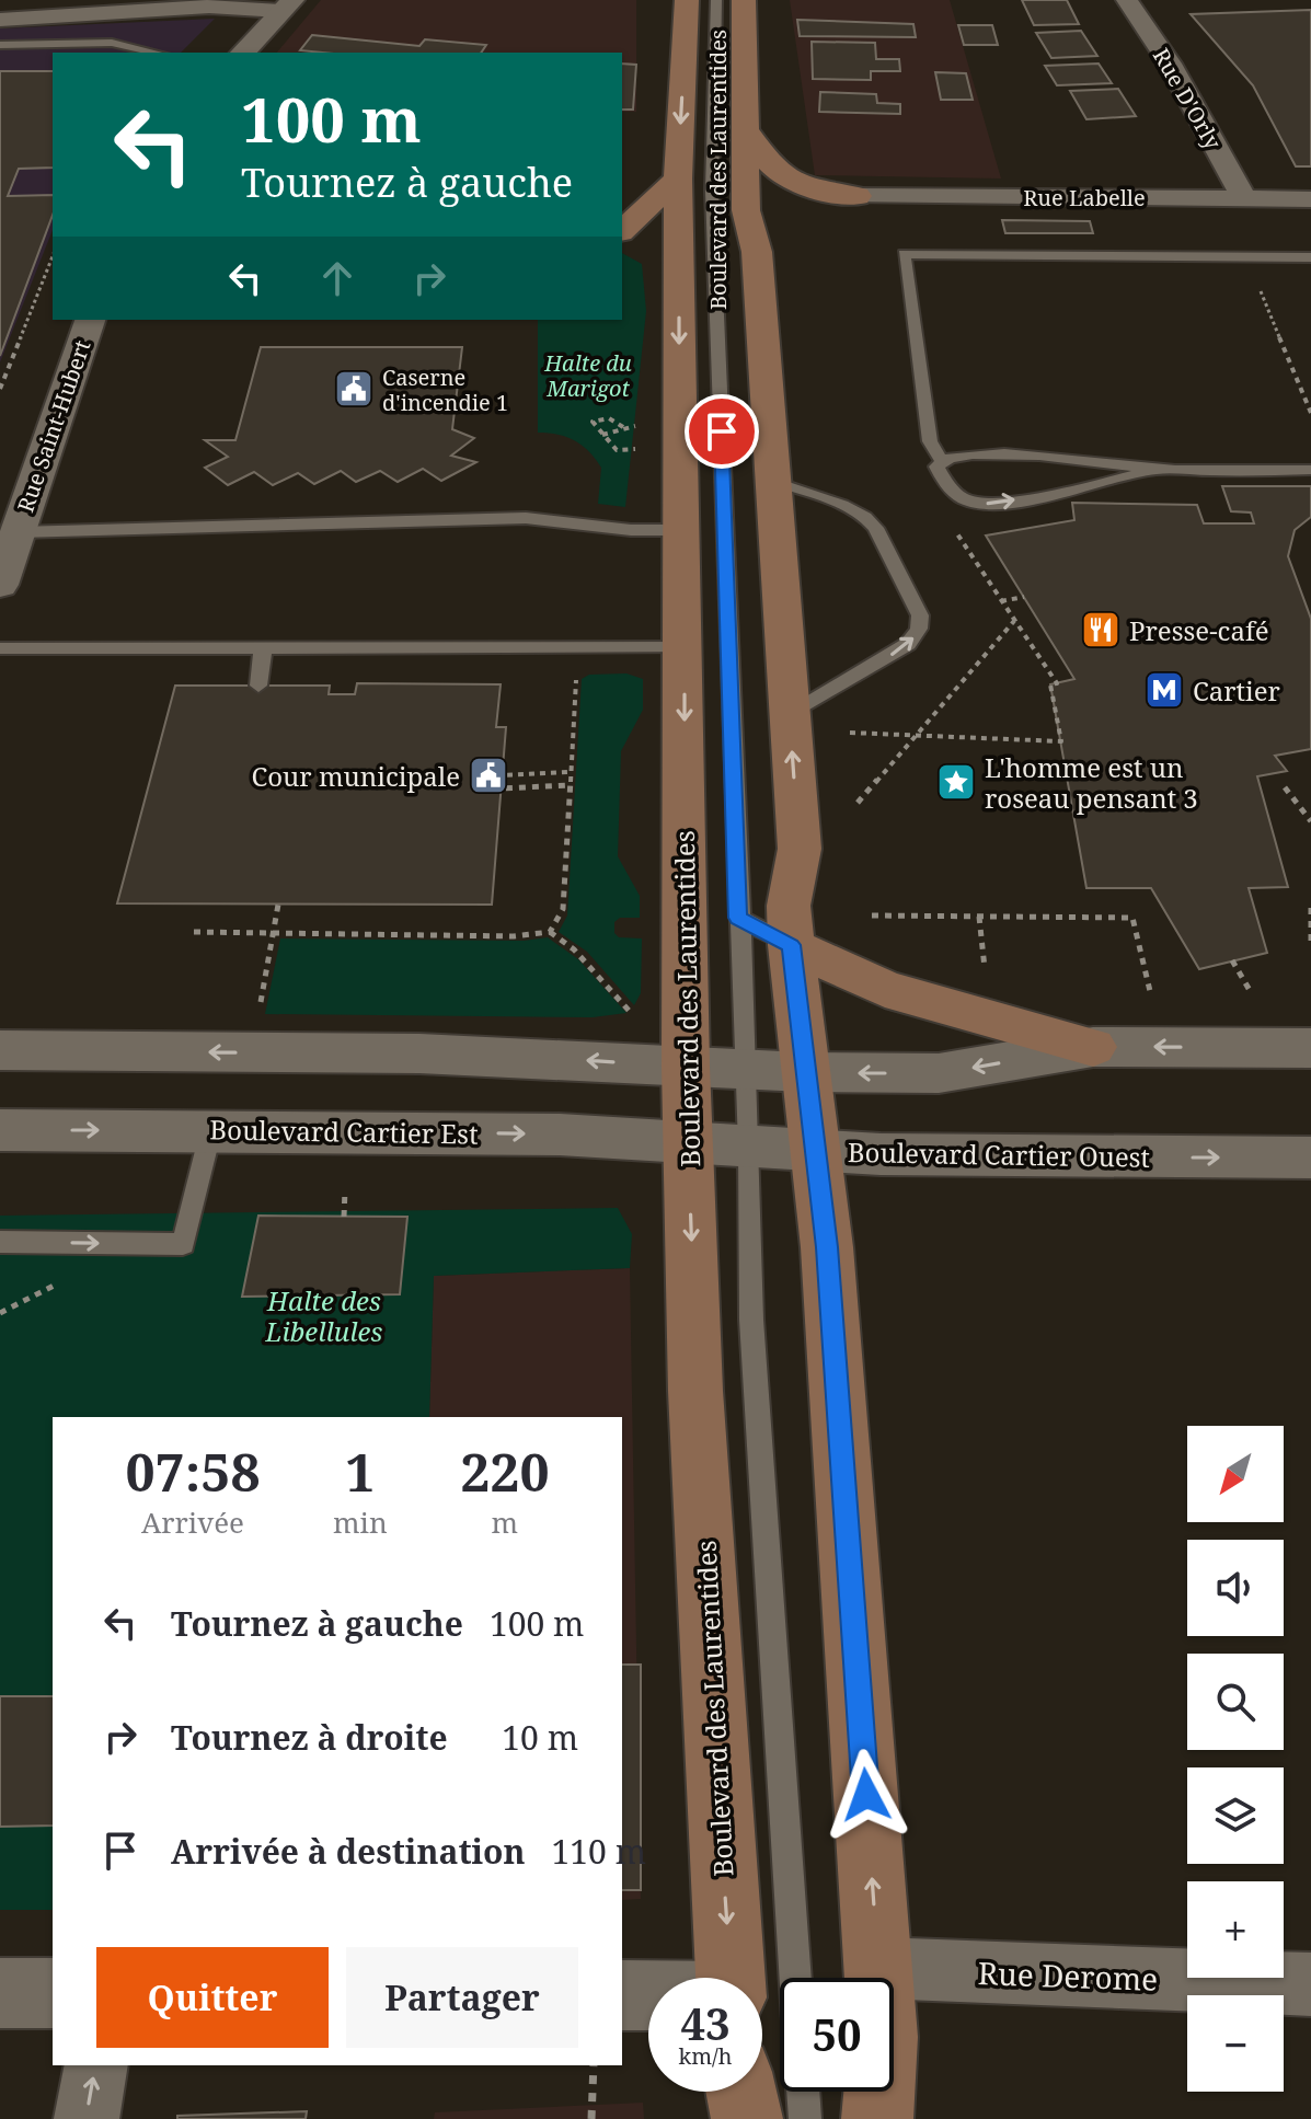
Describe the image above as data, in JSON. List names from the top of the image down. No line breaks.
{"streets":{"main road":["Boulevard des Laurentides"],"street":["Rue D'Orly","Rue Labelle","Rue Saint-Hubert","Boulevard Cartier Est","Boulevard Cartier Ouest","Rue Derome"]},"crossings":[["Rue D'Orly","Rue Labelle"],["Boulevard des Laurentides","Boulevard Cartier Est"],["Boulevard des Laurentides","Boulevard Cartier Ouest"],["Boulevard des Laurentides","Rue Derome"],["Boulevard Cartier Est","Boulevard Cartier Ouest"]],"parks":["Halte du Marigot","Halte des Libellules"],"places":{"public building":["Caserne d'incendie 1","Cour municipale"],"restaurant":["Presse-café"],"metro station":["Cartier"],"place":["L'homme est un roseau pensant 3"]},"north":"bottom left","page":{"turn":["100 m","Tournez à gauche"],"eta":["07:58","Arrivée","1","min","220","m"],"map_buttons":["+","−"],"list":[{"name":"Tournez à gauche","value":"100 m"},{"name":"Tournez à droite","value":"10 m"},{"name":"Arrivée à destination","value":"110 m"}],"buttons":["Quitter","Partager"],"speed":"43 km/h","limit":"50"}}
